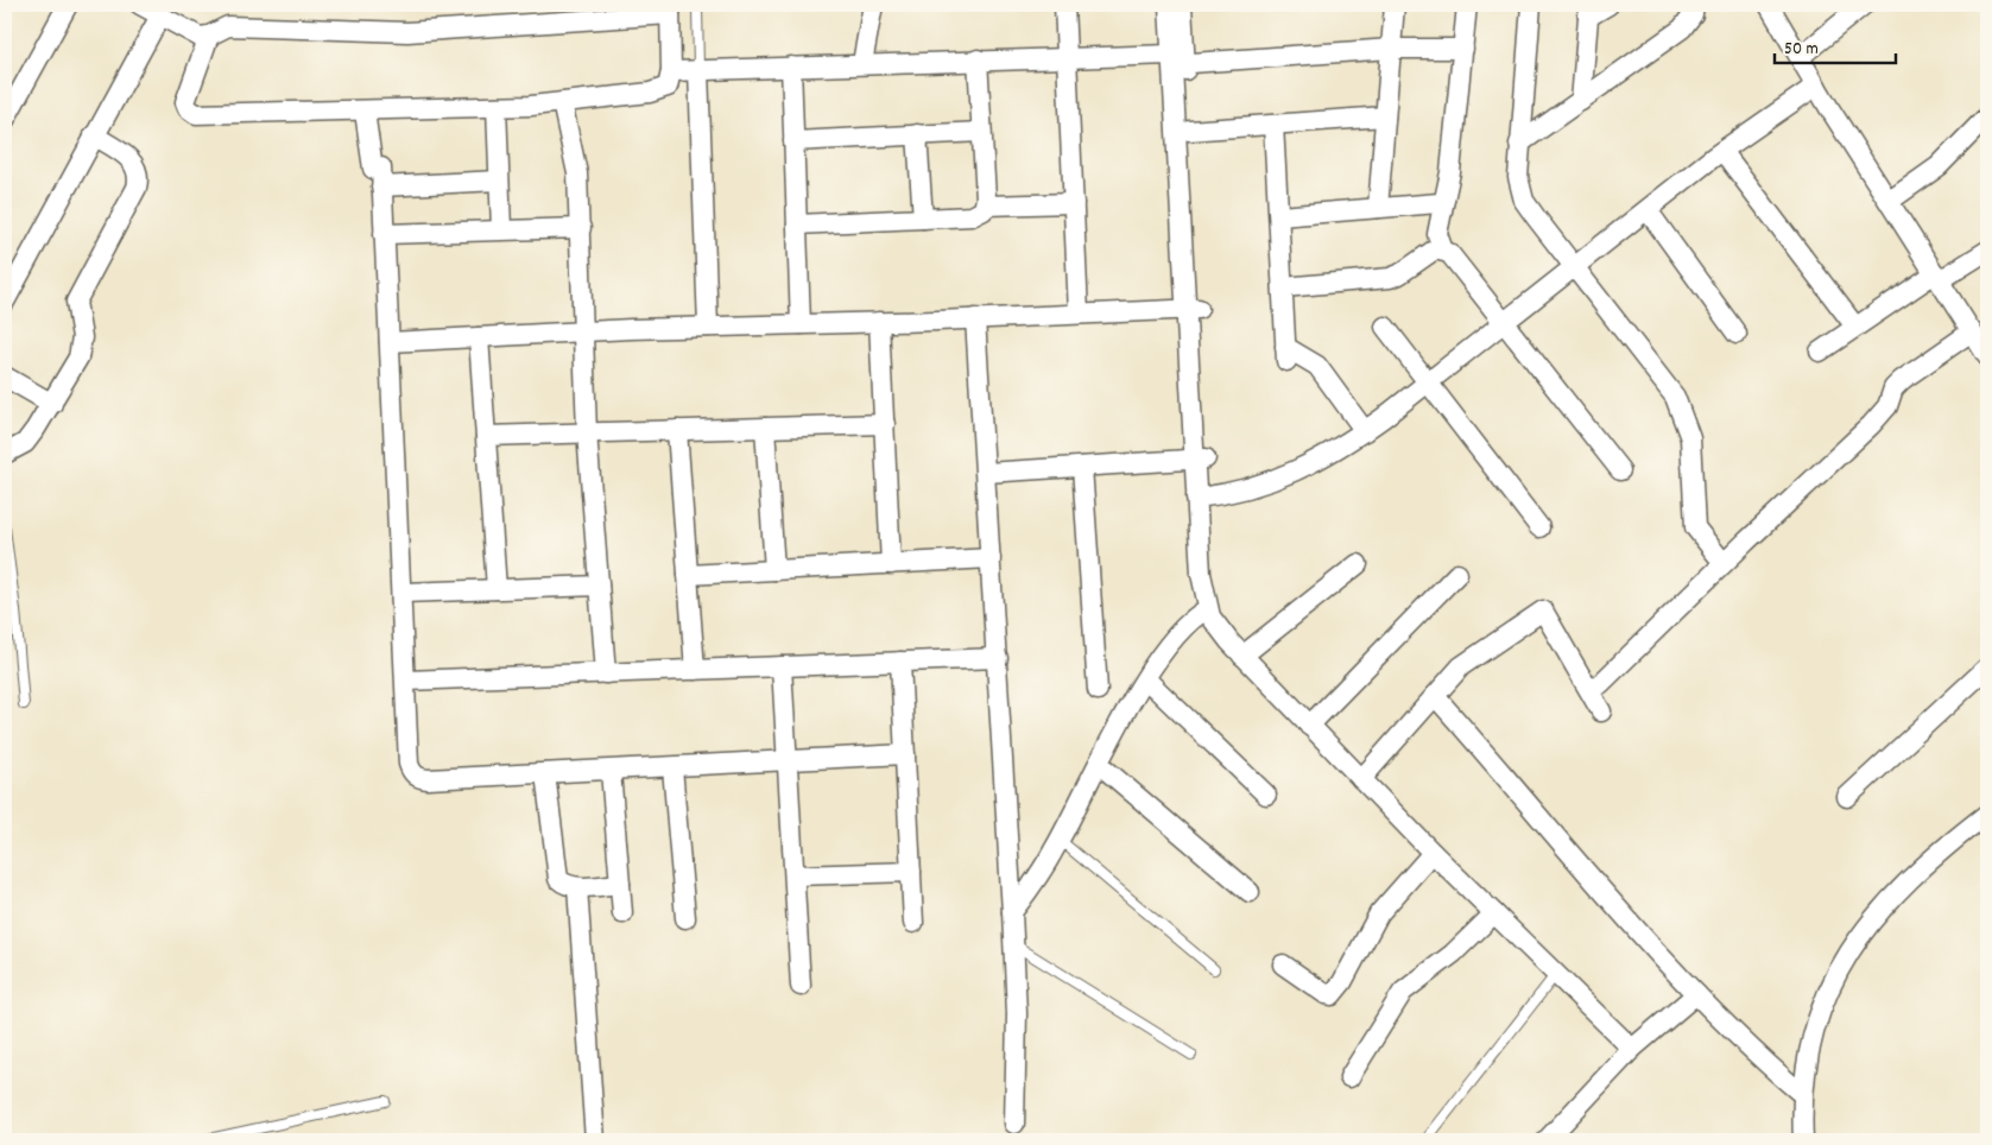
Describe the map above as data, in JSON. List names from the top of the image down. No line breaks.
{"scale_bar":"50 m"}
